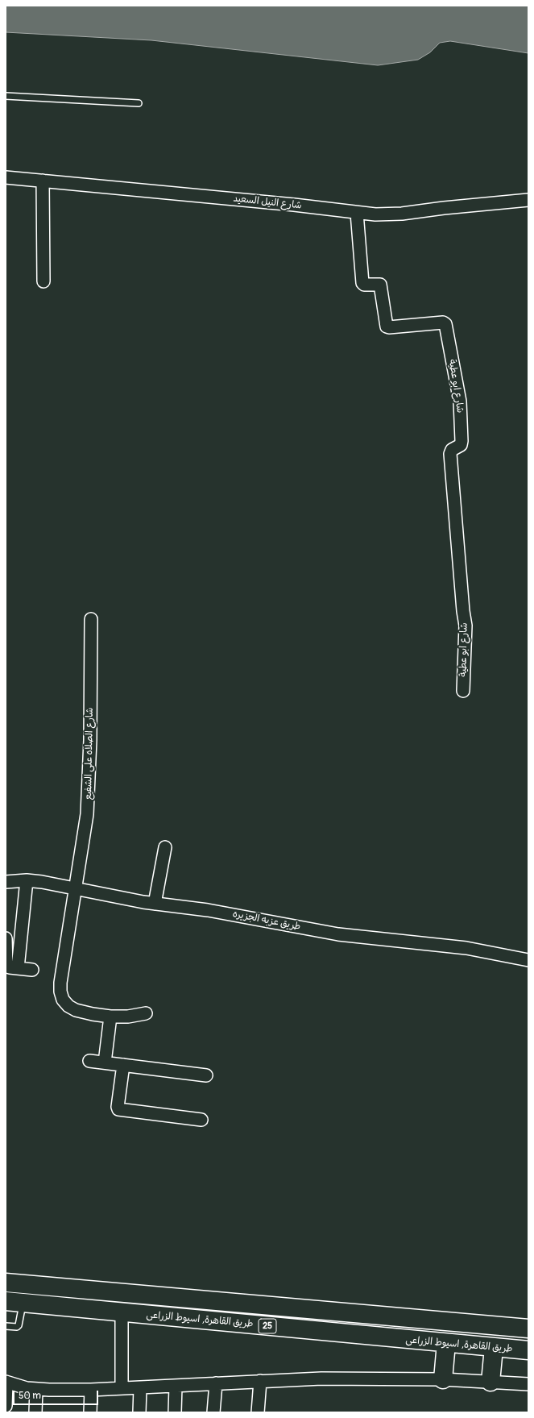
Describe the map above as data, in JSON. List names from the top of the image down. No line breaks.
{"streets":{"highway":["طريق القاهرة, اسيوط الزراعى","25"],"street":["شارع النيل السعيد","شارع ابو عطية","شارع الصلاه على الشفيع","طريق عزبه الجزيره"]},"crossings":[["شارع النيل السعيد","شارع ابو عطية"],["شارع الصلاه على الشفيع","طريق عزبه الجزيره"]],"scale_bar":"50 m"}
